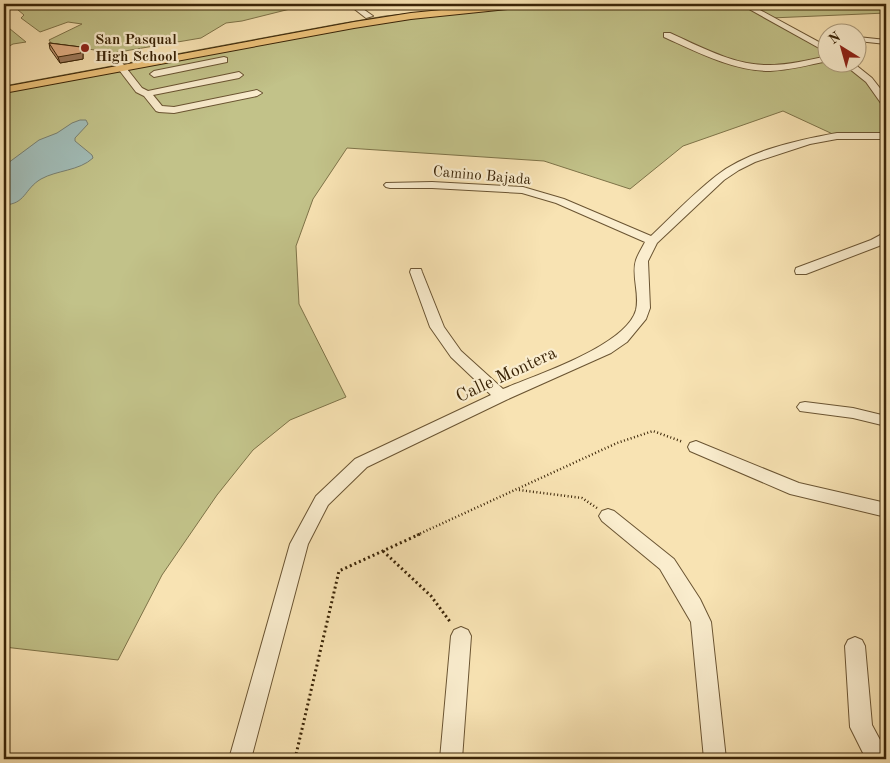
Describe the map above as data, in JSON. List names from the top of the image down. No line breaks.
{"streets":{"street":["Camino Bajada","Calle Montera"]},"crossings":[["Camino Bajada","Calle Montera"]],"places":["San Pasqual High School"],"north":"top left"}
